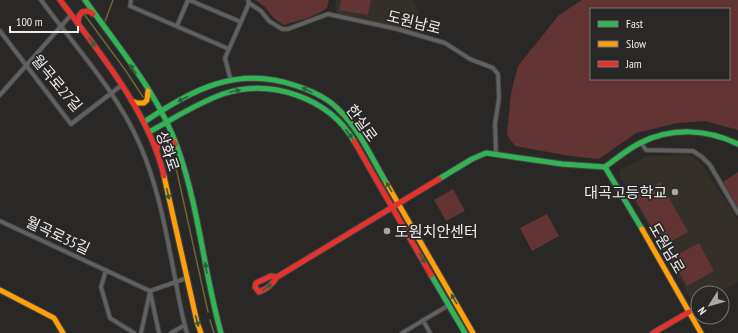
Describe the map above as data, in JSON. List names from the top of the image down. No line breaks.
{"streets":{"main road":["도원남로","한실로","상화로"],"street":["월곡로27길","월곡로35길"]},"crossings":[["월곡로27길","상화로"],["한실로","상화로"]],"places":["대곡고등학교","도원치안센터"],"legend":["Fast","Slow","Jam"],"scale_bar":"100 m","north":"bottom left"}
